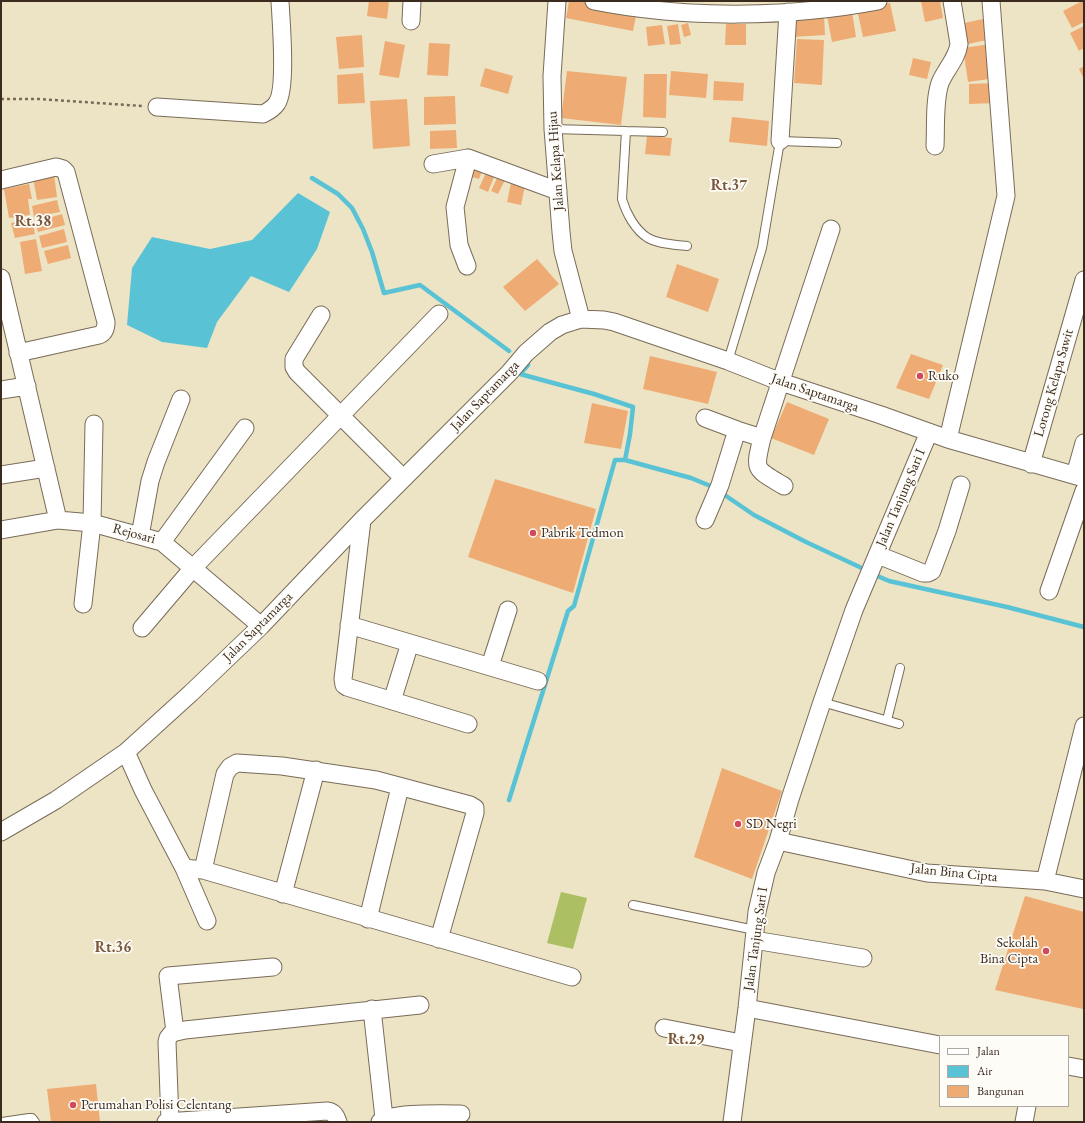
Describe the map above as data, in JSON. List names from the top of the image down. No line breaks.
{"streets":{"street":["Jalan Kelapa Hijau","Lorong Kelapa Sawit","Jalan Saptamarga","Jalan Tanjung Sari I","Rejosari","Jalan Bina Cipta"]},"crossings":[["Jalan Kelapa Hijau","Jalan Saptamarga"],["Lorong Kelapa Sawit","Jalan Saptamarga"],["Jalan Saptamarga","Jalan Tanjung Sari I"],["Jalan Saptamarga","Rejosari"],["Jalan Tanjung Sari I","Jalan Bina Cipta"]],"districts":["Rt.37","Rt.38","Rt.36","Rt.29"],"places":["Ruko","Pabrik Tedmon","SD Negri","Sekolah Bina Cipta","Perumahan Polisi Celentang"],"legend":["Jalan","Air","Bangunan"]}
